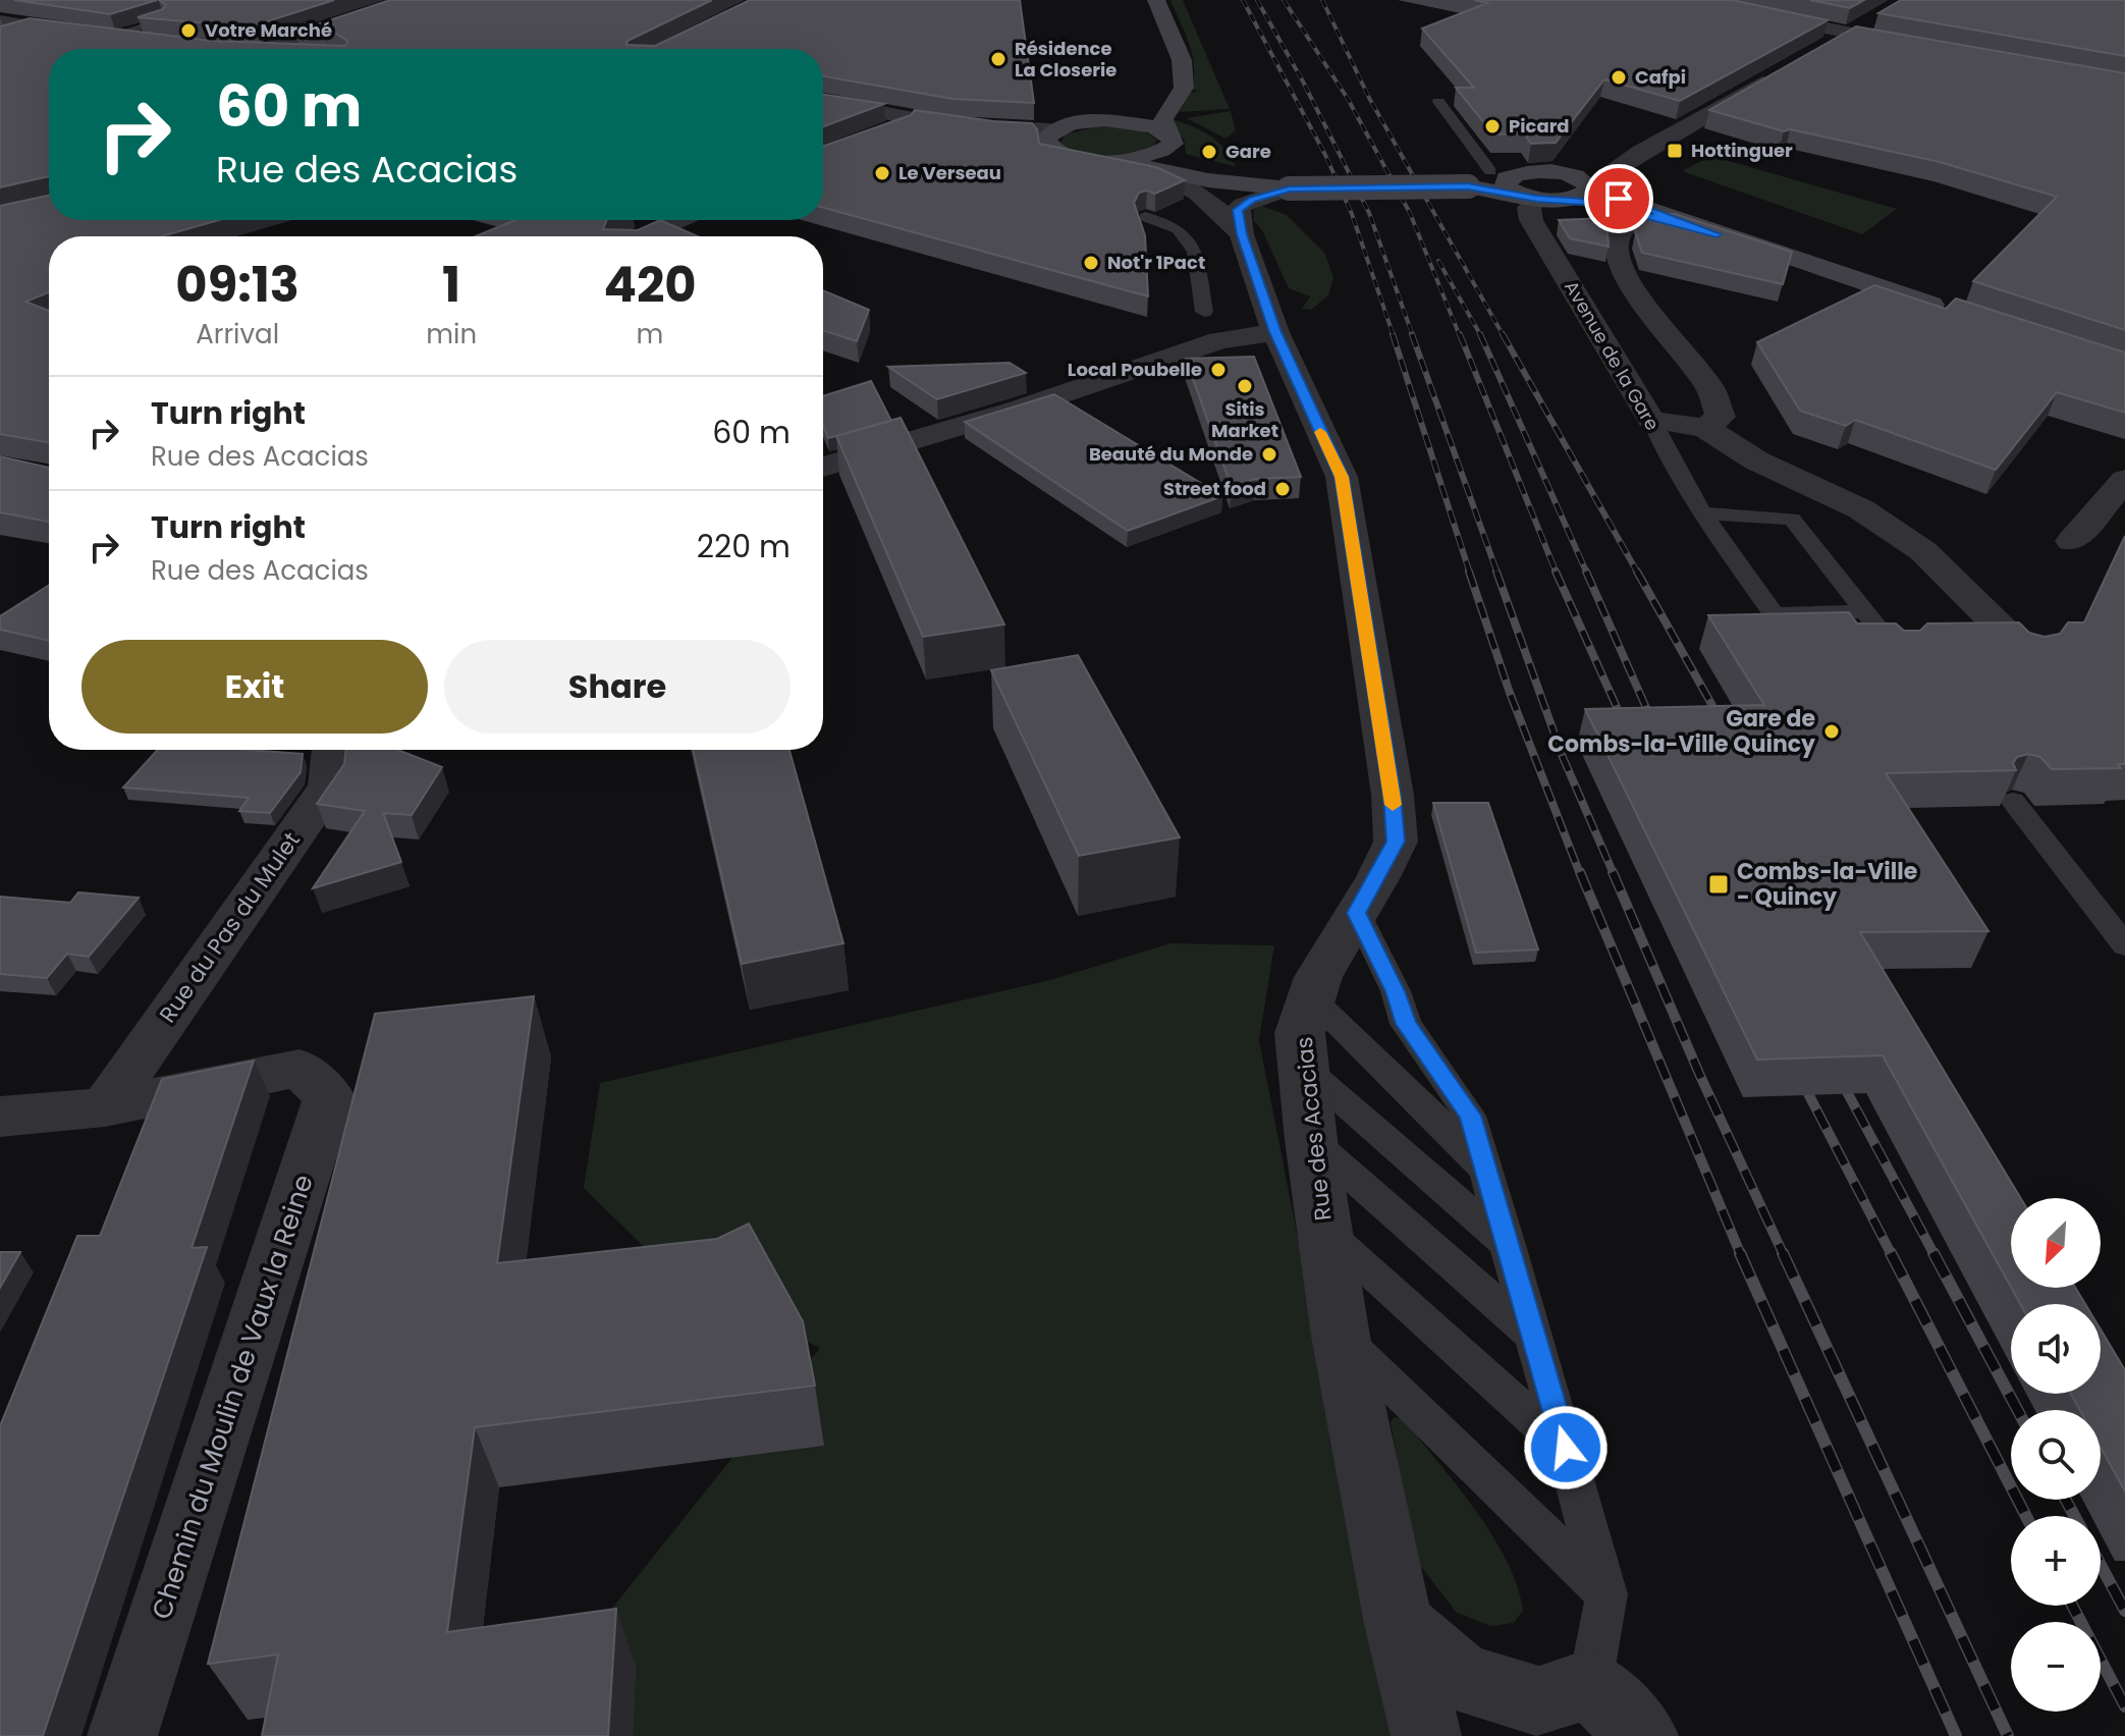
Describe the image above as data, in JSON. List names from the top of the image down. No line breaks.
{"streets":{"street":["Avenue de la Gare","Rue du Pas du Mulet","Rue des Acacias","Chemin du Moulin de Vaux la Reine"]},"crossings":[["Rue du Pas du Mulet","Chemin du Moulin de Vaux la Reine"]],"places":{"other":["Votre Marché","Résidence La Closerie","Cafpi","Picard","Gare","Le Verseau","Not'r 1Pact","Local Poubelle","Sitis Market","Beauté du Monde","Street food","Gare de Combs-la-Ville Quincy"],"transit":["Hottinguer","Combs-la-Ville - Quincy"]},"north":"bottom left","page":{"turn":["60 m","Rue des Acacias"],"eta":["09:13","Arrival","1","min","420","m"],"list":[{"name":"Turn right","note":"Rue des Acacias","value":"60 m"},{"name":"Turn right","note":"Rue des Acacias","value":"220 m"}],"buttons":["Exit","Share"],"map_buttons":["+","−"]}}
